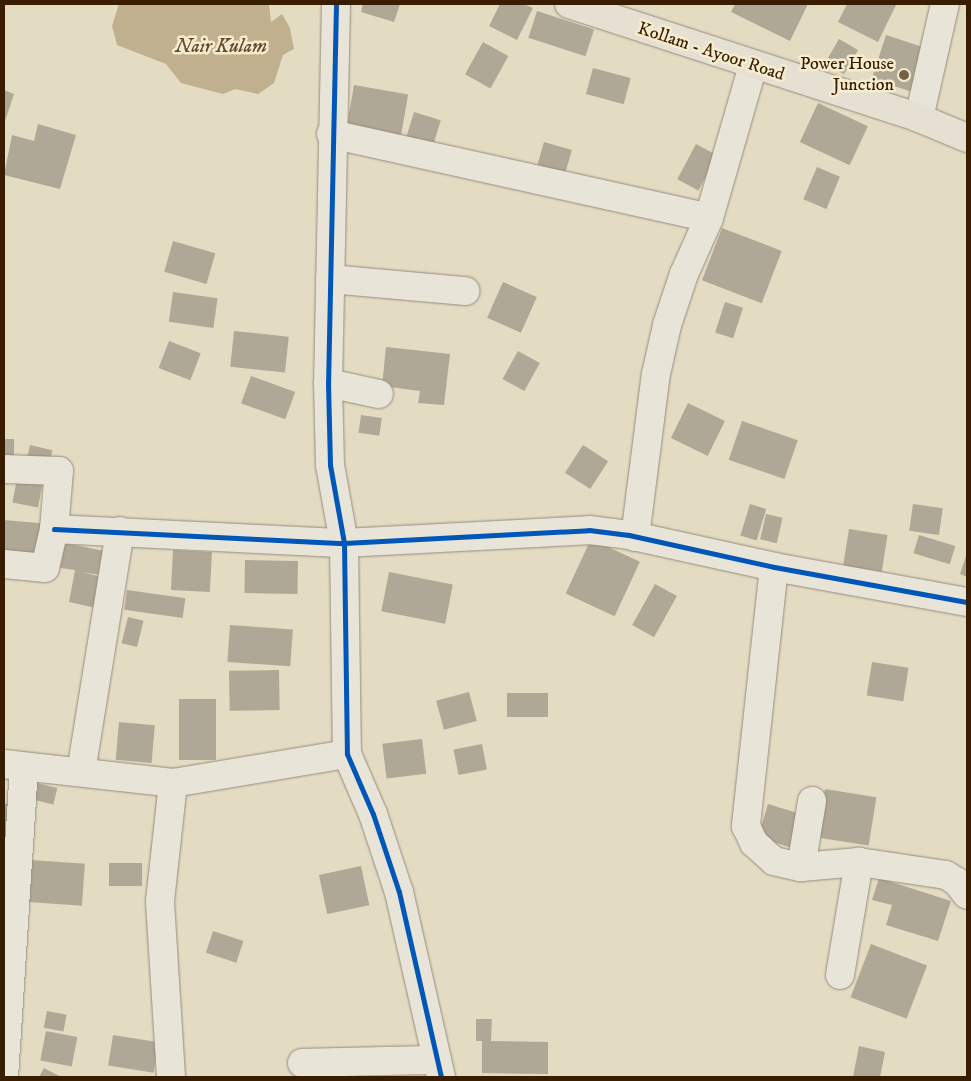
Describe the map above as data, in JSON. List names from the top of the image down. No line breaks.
{"streets":{"main road":["Kollam - Ayoor Road"]},"water":["Nair Kulam"],"places":["Power House Junction"]}
